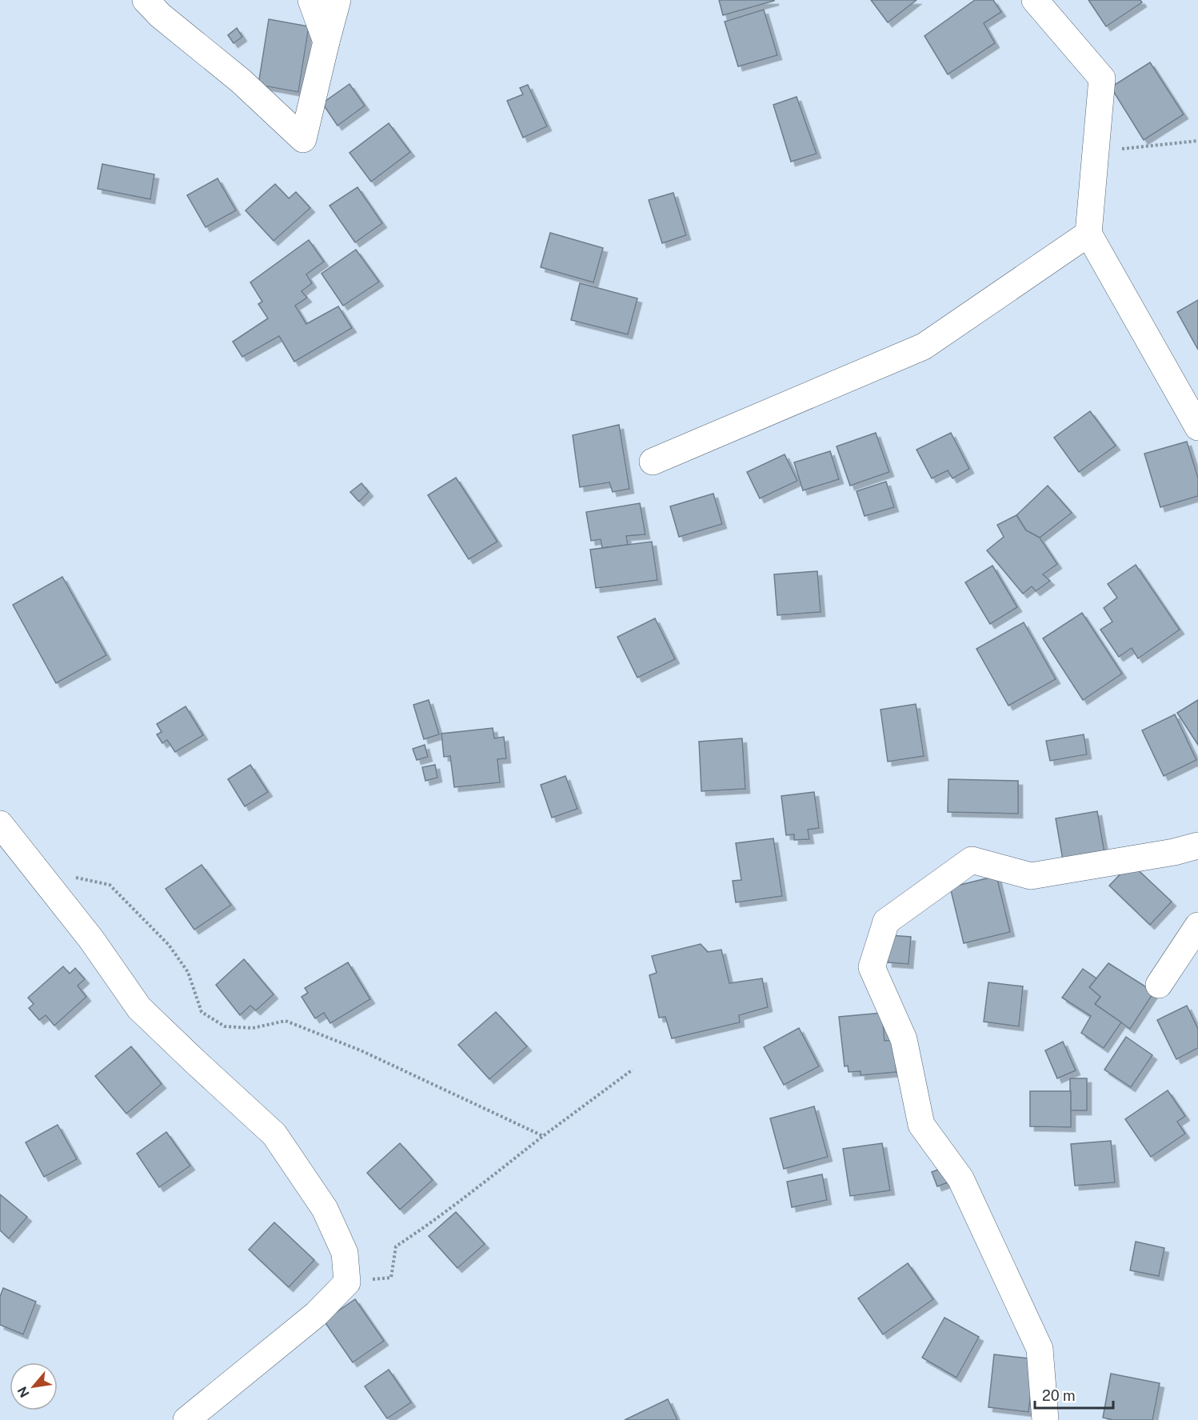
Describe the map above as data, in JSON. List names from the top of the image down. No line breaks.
{"scale_bar":"20 m","north":"bottom left"}
